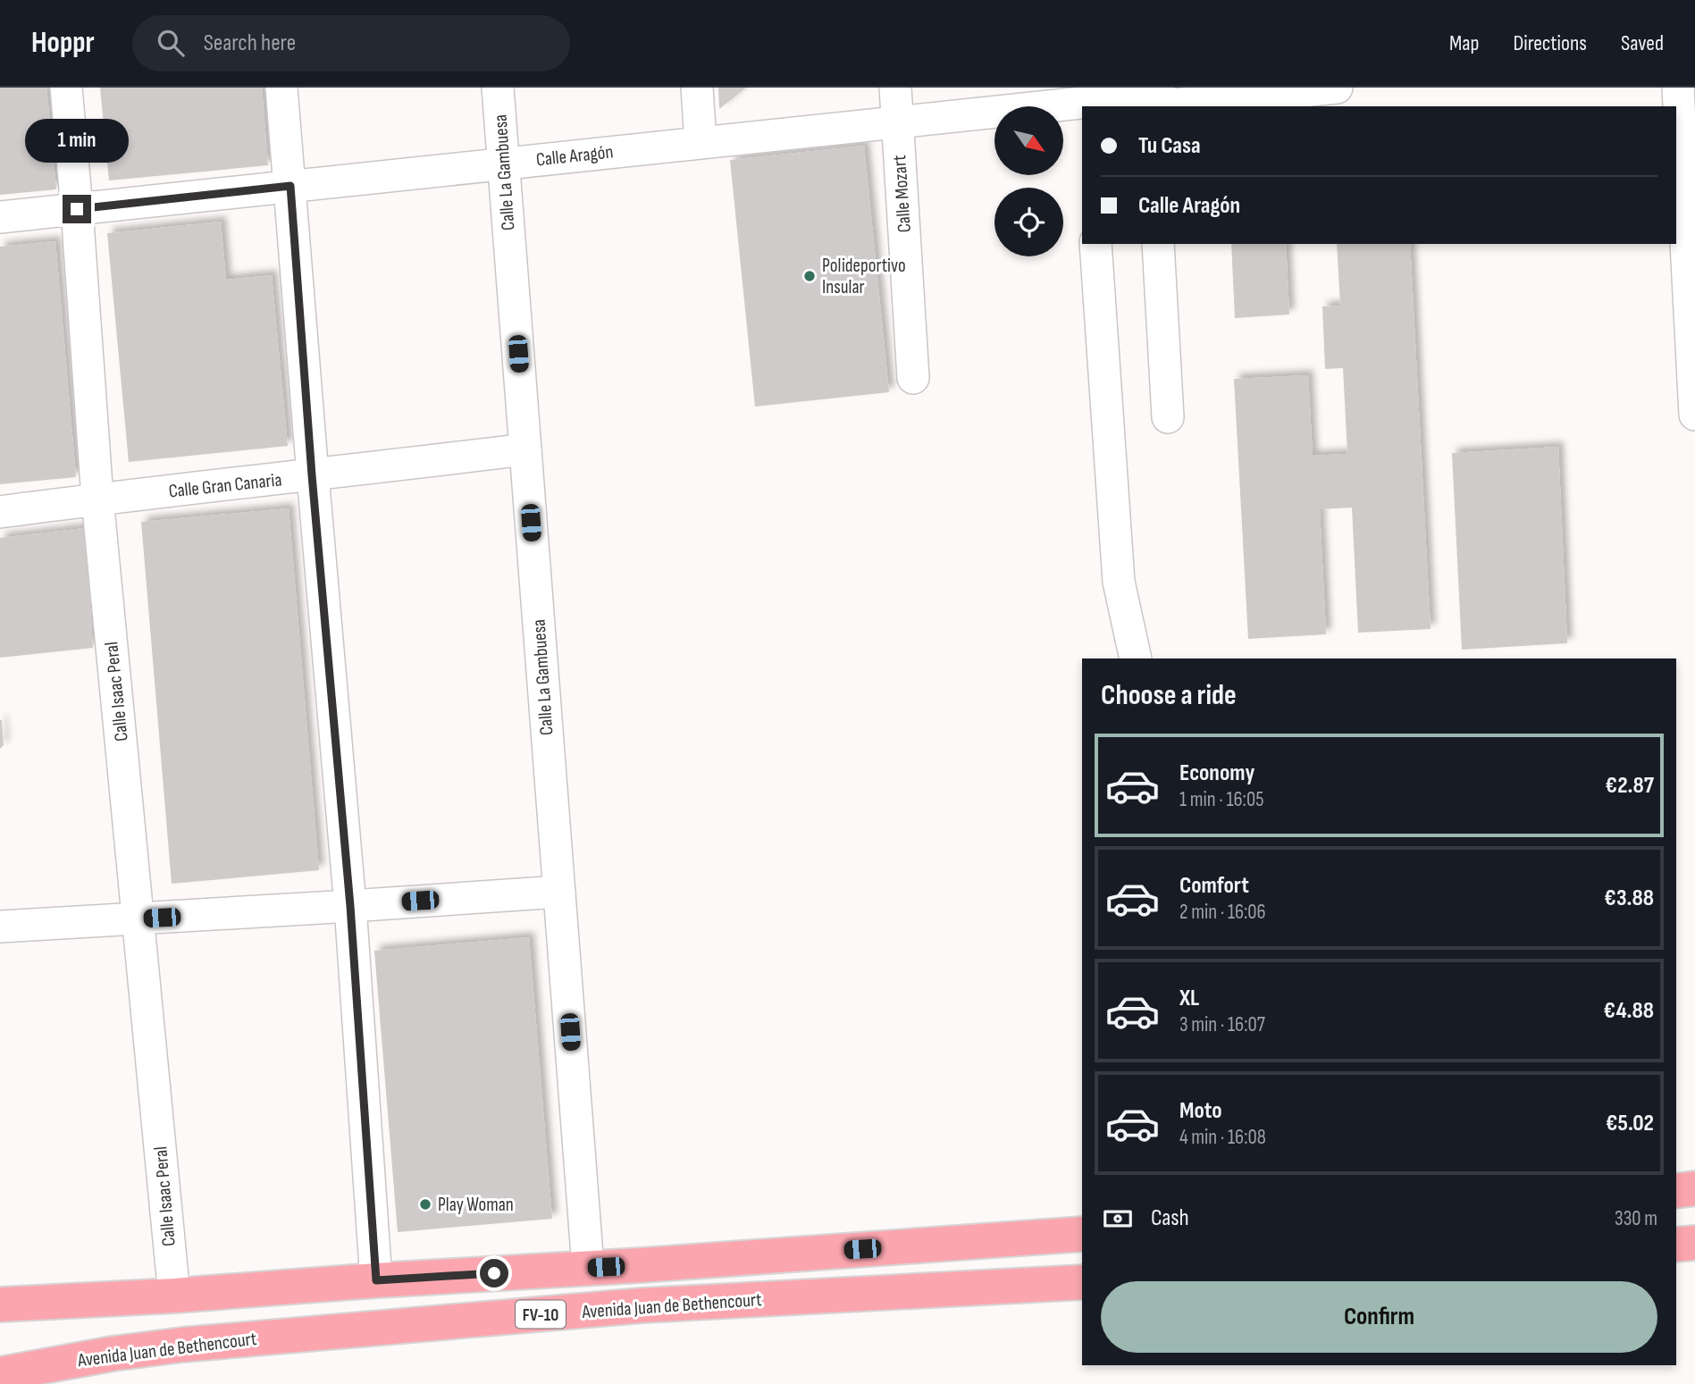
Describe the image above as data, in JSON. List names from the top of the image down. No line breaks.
{"streets":{"main road":["Avenida Juan de Bethencourt","FV-10"],"street":["Calle Aragón","Calle La Gambuesa","Calle Mozart","Calle Gran Canaria","Calle Isaac Peral"]},"crossings":[["Calle Aragón","Calle La Gambuesa"],["Calle Aragón","Calle Mozart"],["Calle Aragón","Calle Isaac Peral"],["Calle La Gambuesa","Calle Gran Canaria"],["Calle Gran Canaria","Calle Isaac Peral"]],"places":["Polideportivo Insular","Play Woman"],"north":"bottom right","page":{"header":"Hoppr","search":"Search here","nav":["Map","Directions","Saved"],"banner":["Tu Casa","Calle Aragón"],"bubble":"1 min","heading":"Choose a ride","list":[{"name":"Economy","note":"1 min · 16:05","value":"€2.87"},{"name":"Comfort","note":"2 min · 16:06","value":"€3.88"},{"name":"XL","note":"3 min · 16:07","value":"€4.88"},{"name":"Moto","note":"4 min · 16:08","value":"€5.02"}],"pay":["Cash","330 m"],"buttons":"Confirm"}}
